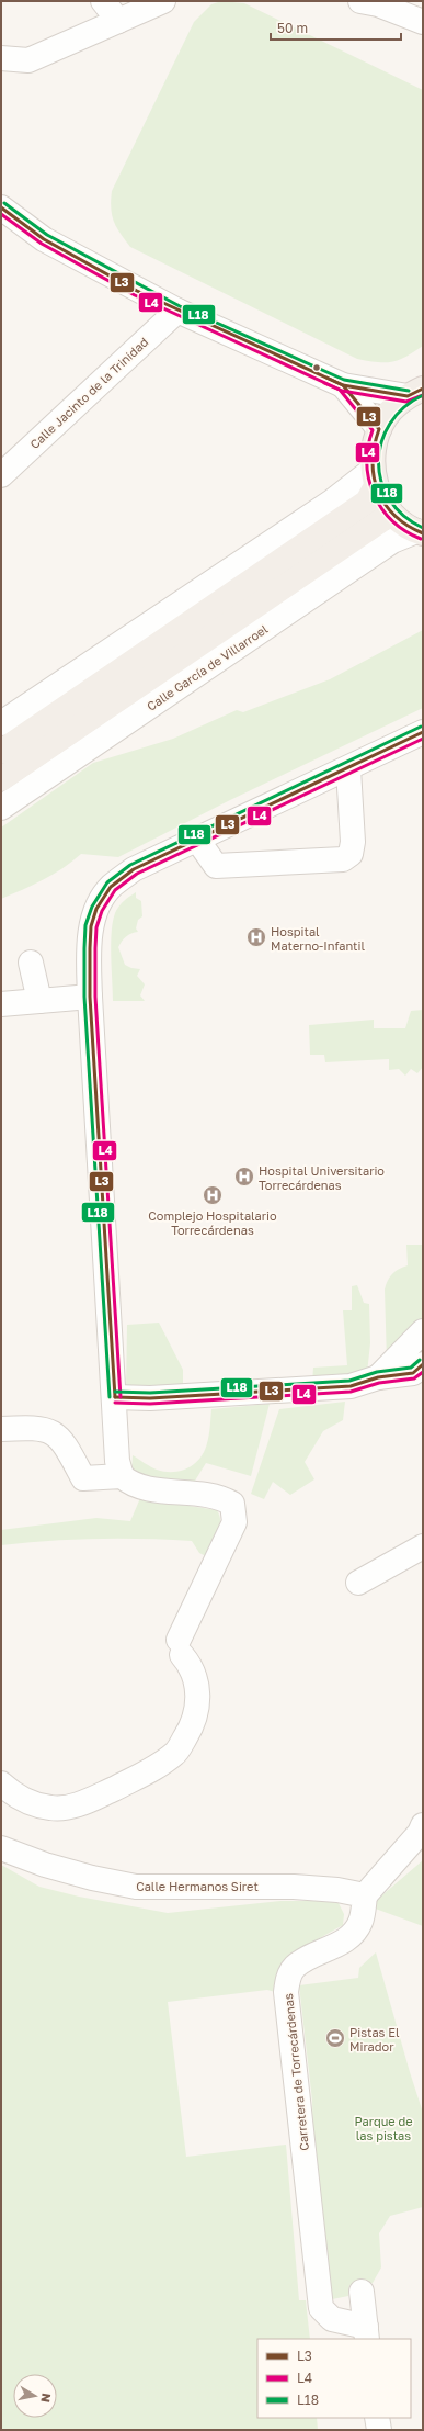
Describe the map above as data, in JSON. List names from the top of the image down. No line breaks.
{"streets":{"main road":["Calle García de Villarroel"],"street":["Calle Jacinto de la Trinidad","Calle Hermanos Siret","Carretera de Torrecárdenas"]},"crossings":[["Calle Hermanos Siret","Carretera de Torrecárdenas"]],"parks":["Parque de las pistas"],"places":{"hospital":["Hospital Materno-Infantil","Hospital Universitario Torrecárdenas","Complejo Hospitalario Torrecárdenas"],"sports":["Pistas El Mirador"]},"lines":["transit line L18","transit line L3","transit line L4"],"legend":["L3","L4","L18"],"scale_bar":"50 m","north":"right"}
